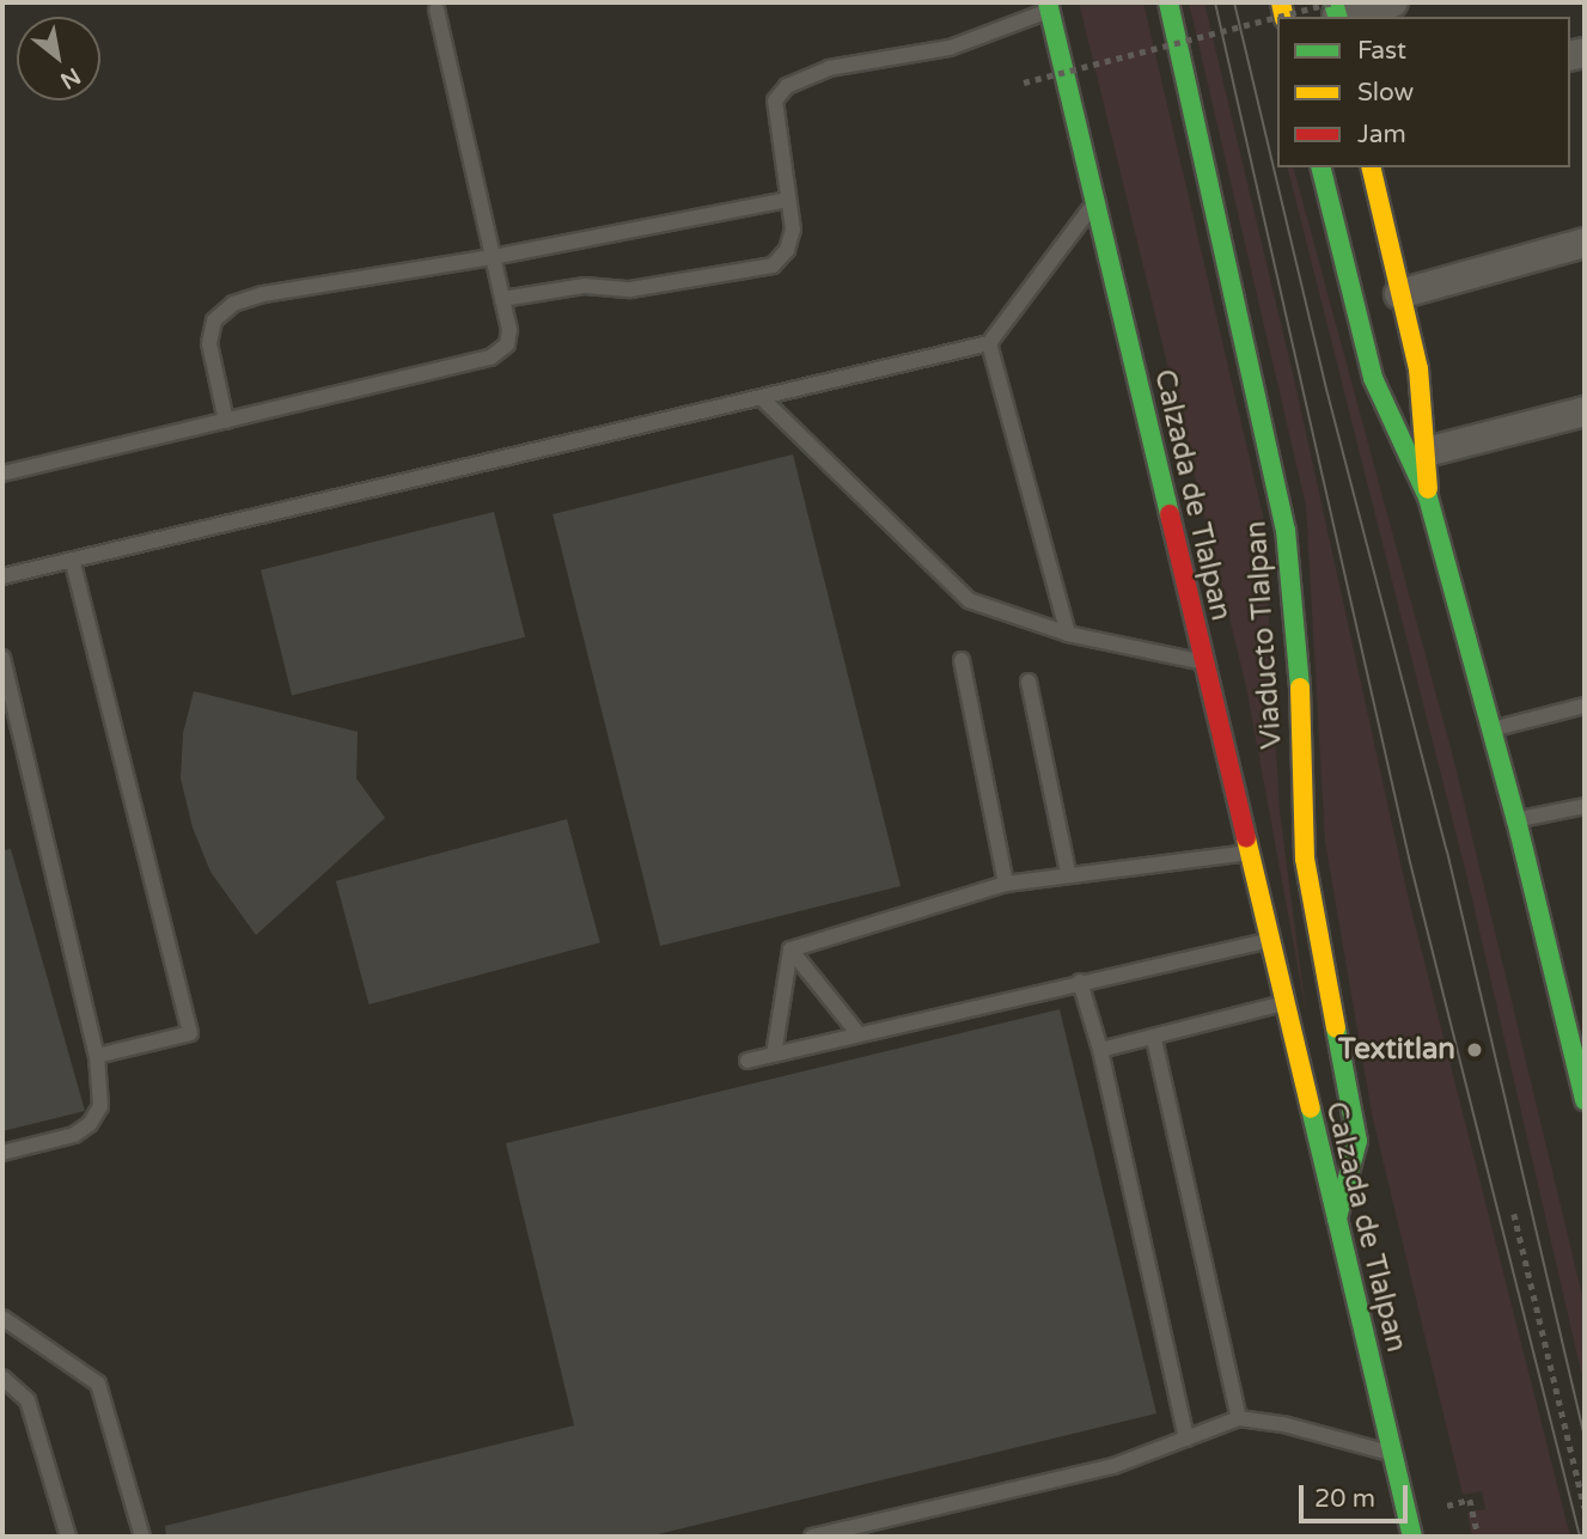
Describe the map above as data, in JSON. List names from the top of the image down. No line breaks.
{"streets":{"main road":["Calzada de Tlalpan","Viaducto Tlalpan"]},"crossings":[["Calzada de Tlalpan","Viaducto Tlalpan"]],"places":["Textitlan"],"legend":["Fast","Slow","Jam"],"scale_bar":"20 m","north":"bottom right"}
